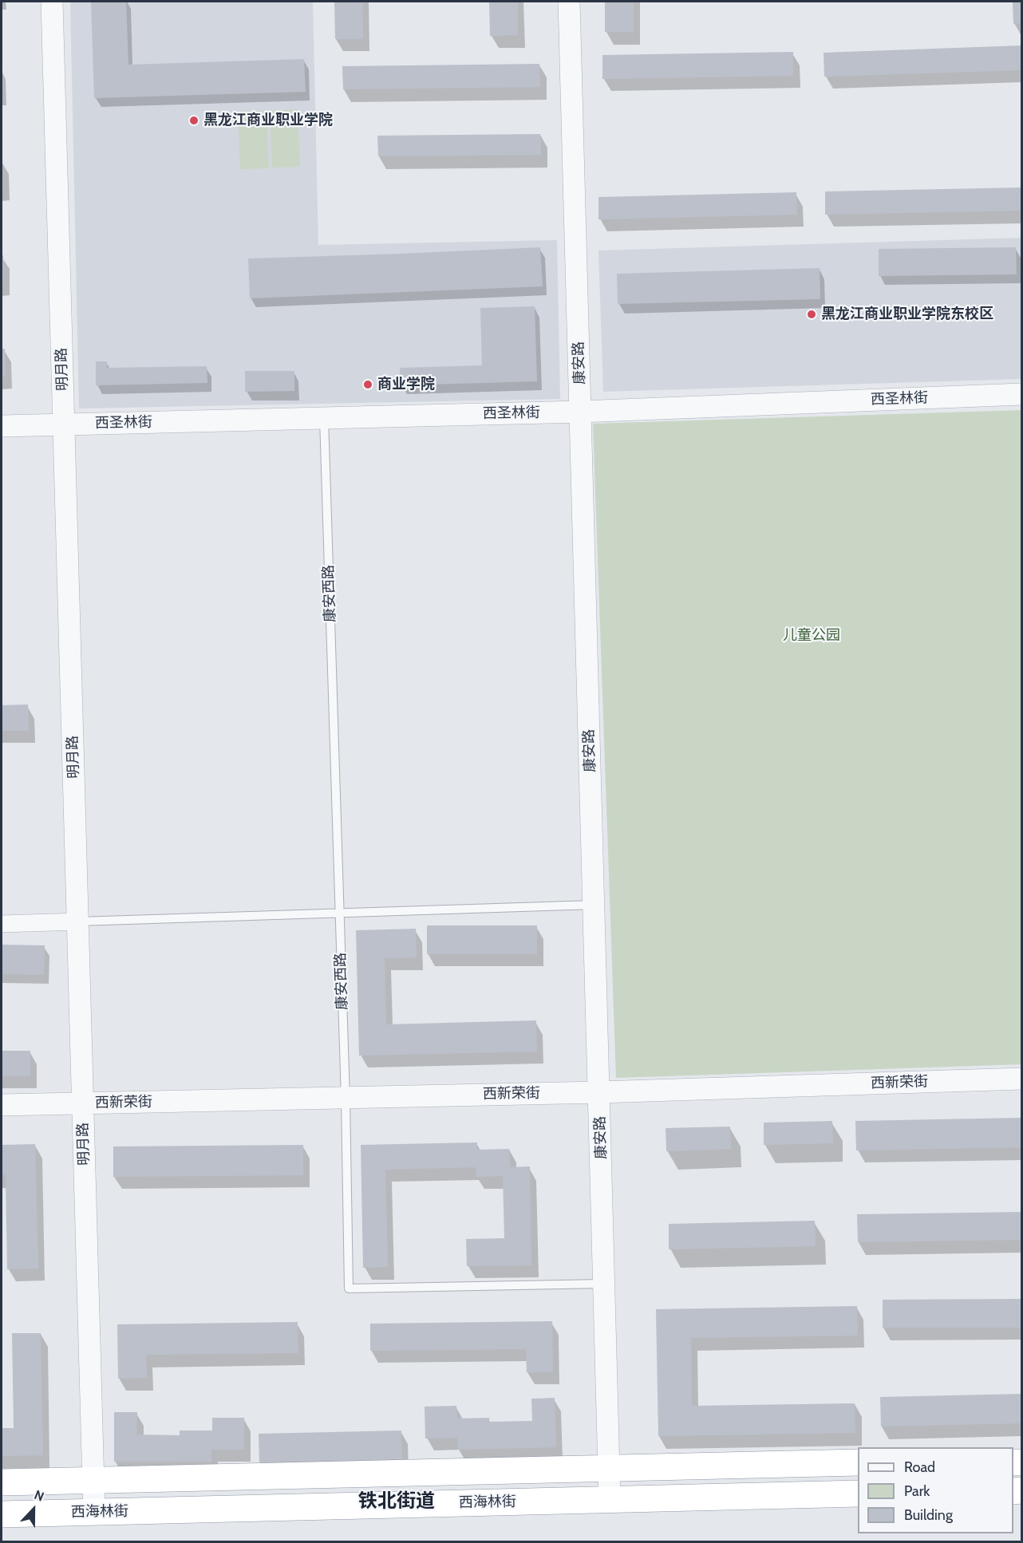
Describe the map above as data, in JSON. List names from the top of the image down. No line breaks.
{"streets":{"highway":["西海林街"],"street":["康安路","明月路","西圣林街","西新荣街"],"lane":["康安西路"]},"crossings":[["康安路","西圣林街"],["康安路","康安西路"],["康安路","西新荣街"],["康安路","西海林街"],["明月路","西圣林街"],["明月路","西新荣街"],["明月路","西海林街"],["西圣林街","康安西路"],["康安西路","西新荣街"]],"districts":["铁北街道"],"parks":["儿童公园"],"places":["黑龙江商业职业学院","黑龙江商业职业学院东校区","商业学院"],"legend":["Road","Park","Building"],"north":"top"}
